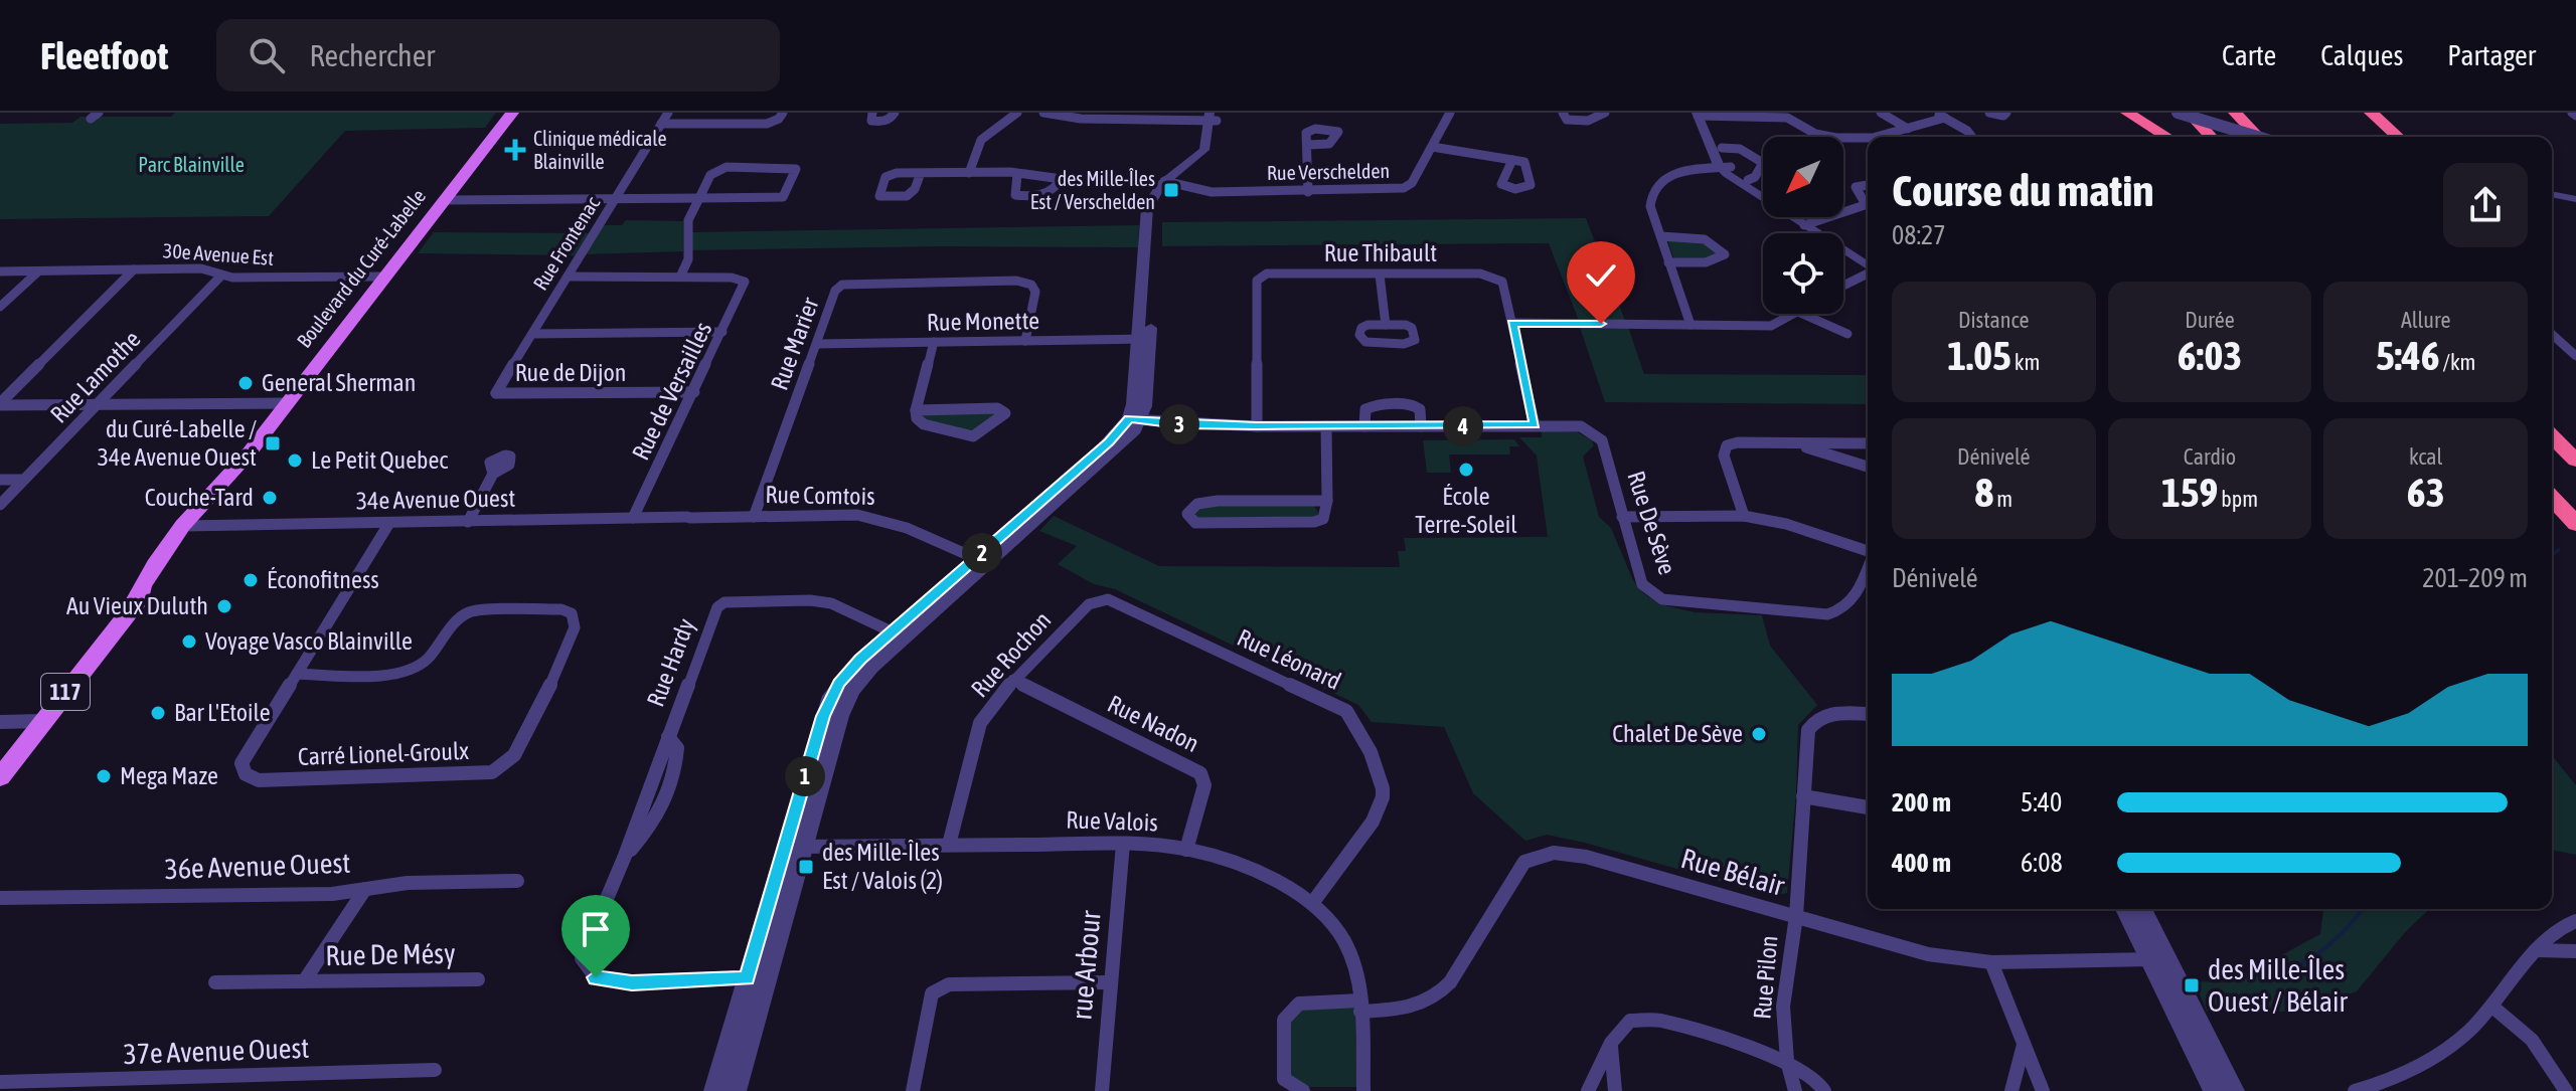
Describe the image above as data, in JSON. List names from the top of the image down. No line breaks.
{"streets":{"main road":["Boulevard du Curé-Labelle","117"],"street":["Rue Verschelden","Rue Frontenac","Rue Thibault","30e Avenue Est","Rue Monette","Rue Marier","Rue de Dijon","Rue Lamothe","Rue de Versailles","Rue Comtois","34e Avenue Ouest","Rue De Sève","Rue Rochon","Rue Léonard","Rue Hardy","Rue Nadon","Carré Lionel-Groulx","Rue Valois","36e Avenue Ouest","Rue Bélair","Rue De Mésy","rue Arbour","Rue Pilon","37e Avenue Ouest"]},"crossings":[["Rue Frontenac","Rue de Dijon"],["Rue Thibault","Rue De Sève"],["30e Avenue Est","Boulevard du Curé-Labelle"],["30e Avenue Est","Rue Lamothe"],["Boulevard du Curé-Labelle","34e Avenue Ouest"],["Rue Monette","Rue Marier"],["Rue Marier","Rue Comtois"],["Rue de Dijon","Rue de Versailles"],["Rue de Versailles","34e Avenue Ouest"],["Rue Comtois","34e Avenue Ouest"],["34e Avenue Ouest","Carré Lionel-Groulx"],["Rue Rochon","Rue Léonard"],["Rue Rochon","Rue Nadon"],["Rue Rochon","Rue Valois"],["Rue Léonard","Rue Valois"],["Rue Nadon","Rue Valois"],["Rue Valois","Rue Bélair"],["Rue Valois","rue Arbour"],["36e Avenue Ouest","Rue De Mésy"],["Rue Bélair","Rue Pilon"]],"parks":["Parc Blainville"],"places":{"health":["Clinique médicale Blainville"],"transit":["des Mille-Îles Est / Verschelden","du Curé-Labelle / 34e Avenue Ouest","des Mille-Îles Est / Valois (2)","des Mille-Îles Ouest / Bélair"],"other":["General Sherman","Le Petit Quebec","École Terre-Soleil","Couche-Tard","Éconofitness","Au Vieux Duluth","Voyage Vasco Blainville","Bar L'Etoile","Chalet De Sève","Mega Maze"]},"north":"bottom left","page":{"header":"Fleetfoot","search":"Rechercher","nav":["Carte","Calques","Partager"],"heading":["Course du matin","08:27"],"stats":[["Distance","1.05 km"],["Durée","6:03"],["Allure","5:46 /km"],["Dénivelé","8 m"],["Cardio","159 bpm"],["kcal","63"]],"pins":["3","4","2","1"],"chart":["Dénivelé","201–209 m"],"list":[{"name":"200 m","note":"5:40"},{"name":"400 m","note":"6:08"}]}}
